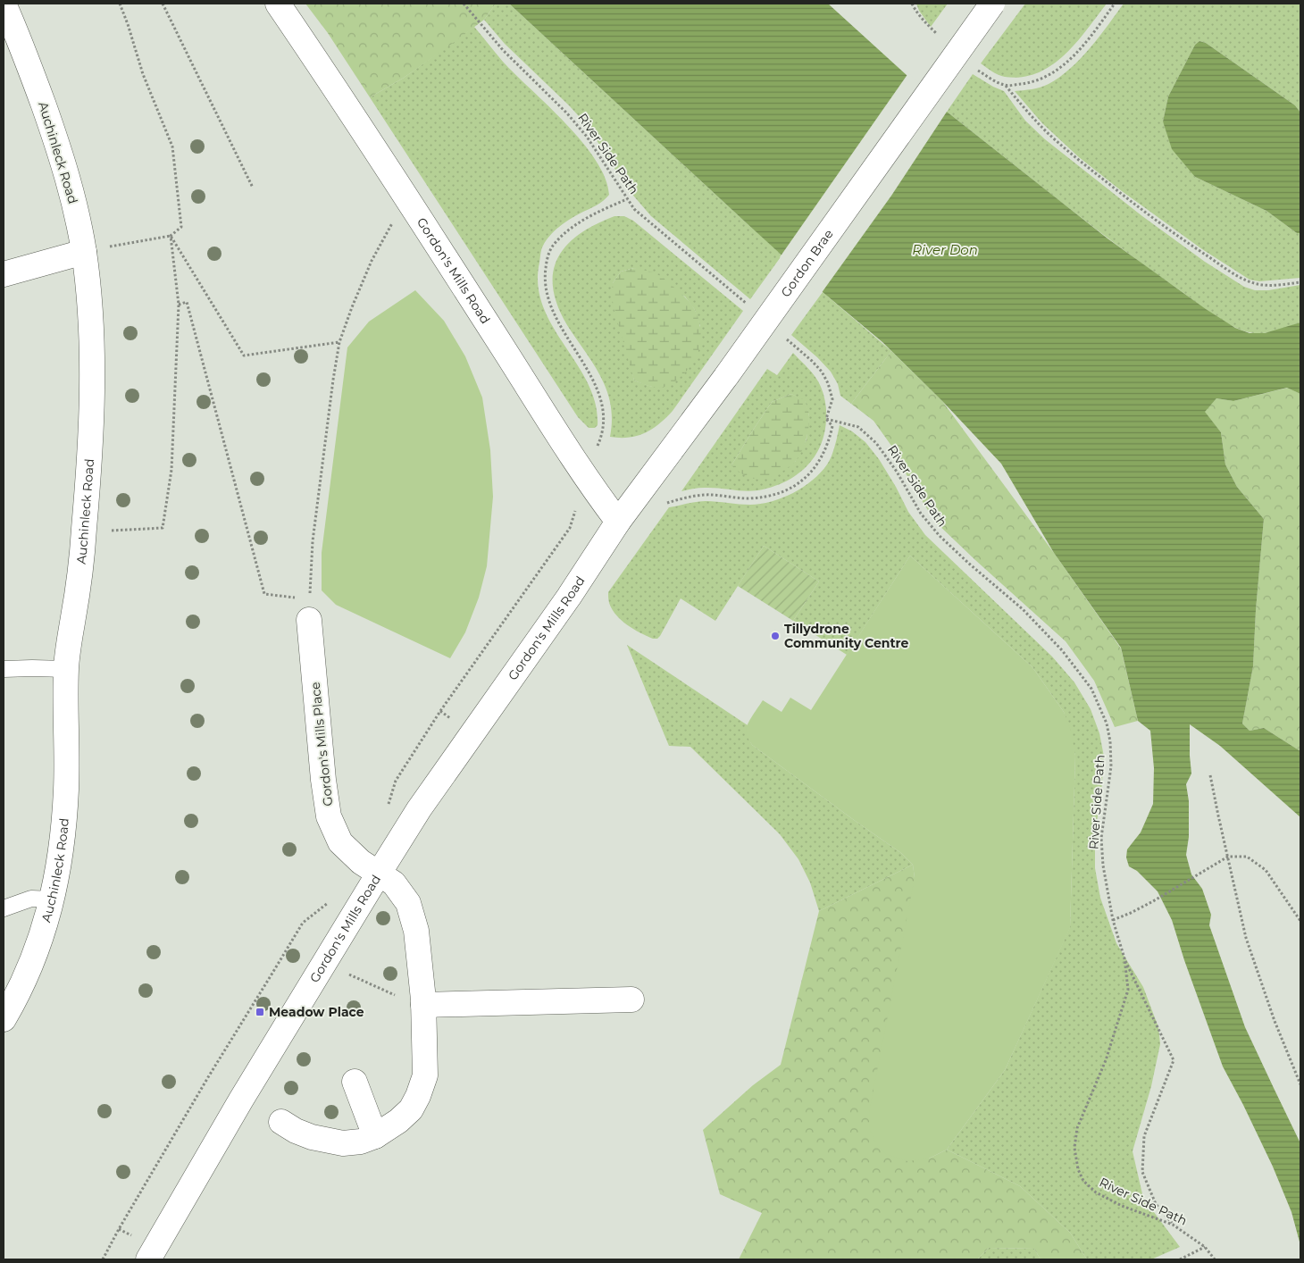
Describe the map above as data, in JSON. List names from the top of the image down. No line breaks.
{"streets":{"street":["Auchinleck Road","Gordon Brae","Gordon's Mills Road","Gordon's Mills Place"],"path":["River Side Path"]},"crossings":[["Gordon Brae","Gordon's Mills Road"],["Gordon's Mills Road","Gordon's Mills Place"]],"water":["River Don"],"places":{"other":["Tillydrone Community Centre"],"transit":["Meadow Place"]}}
